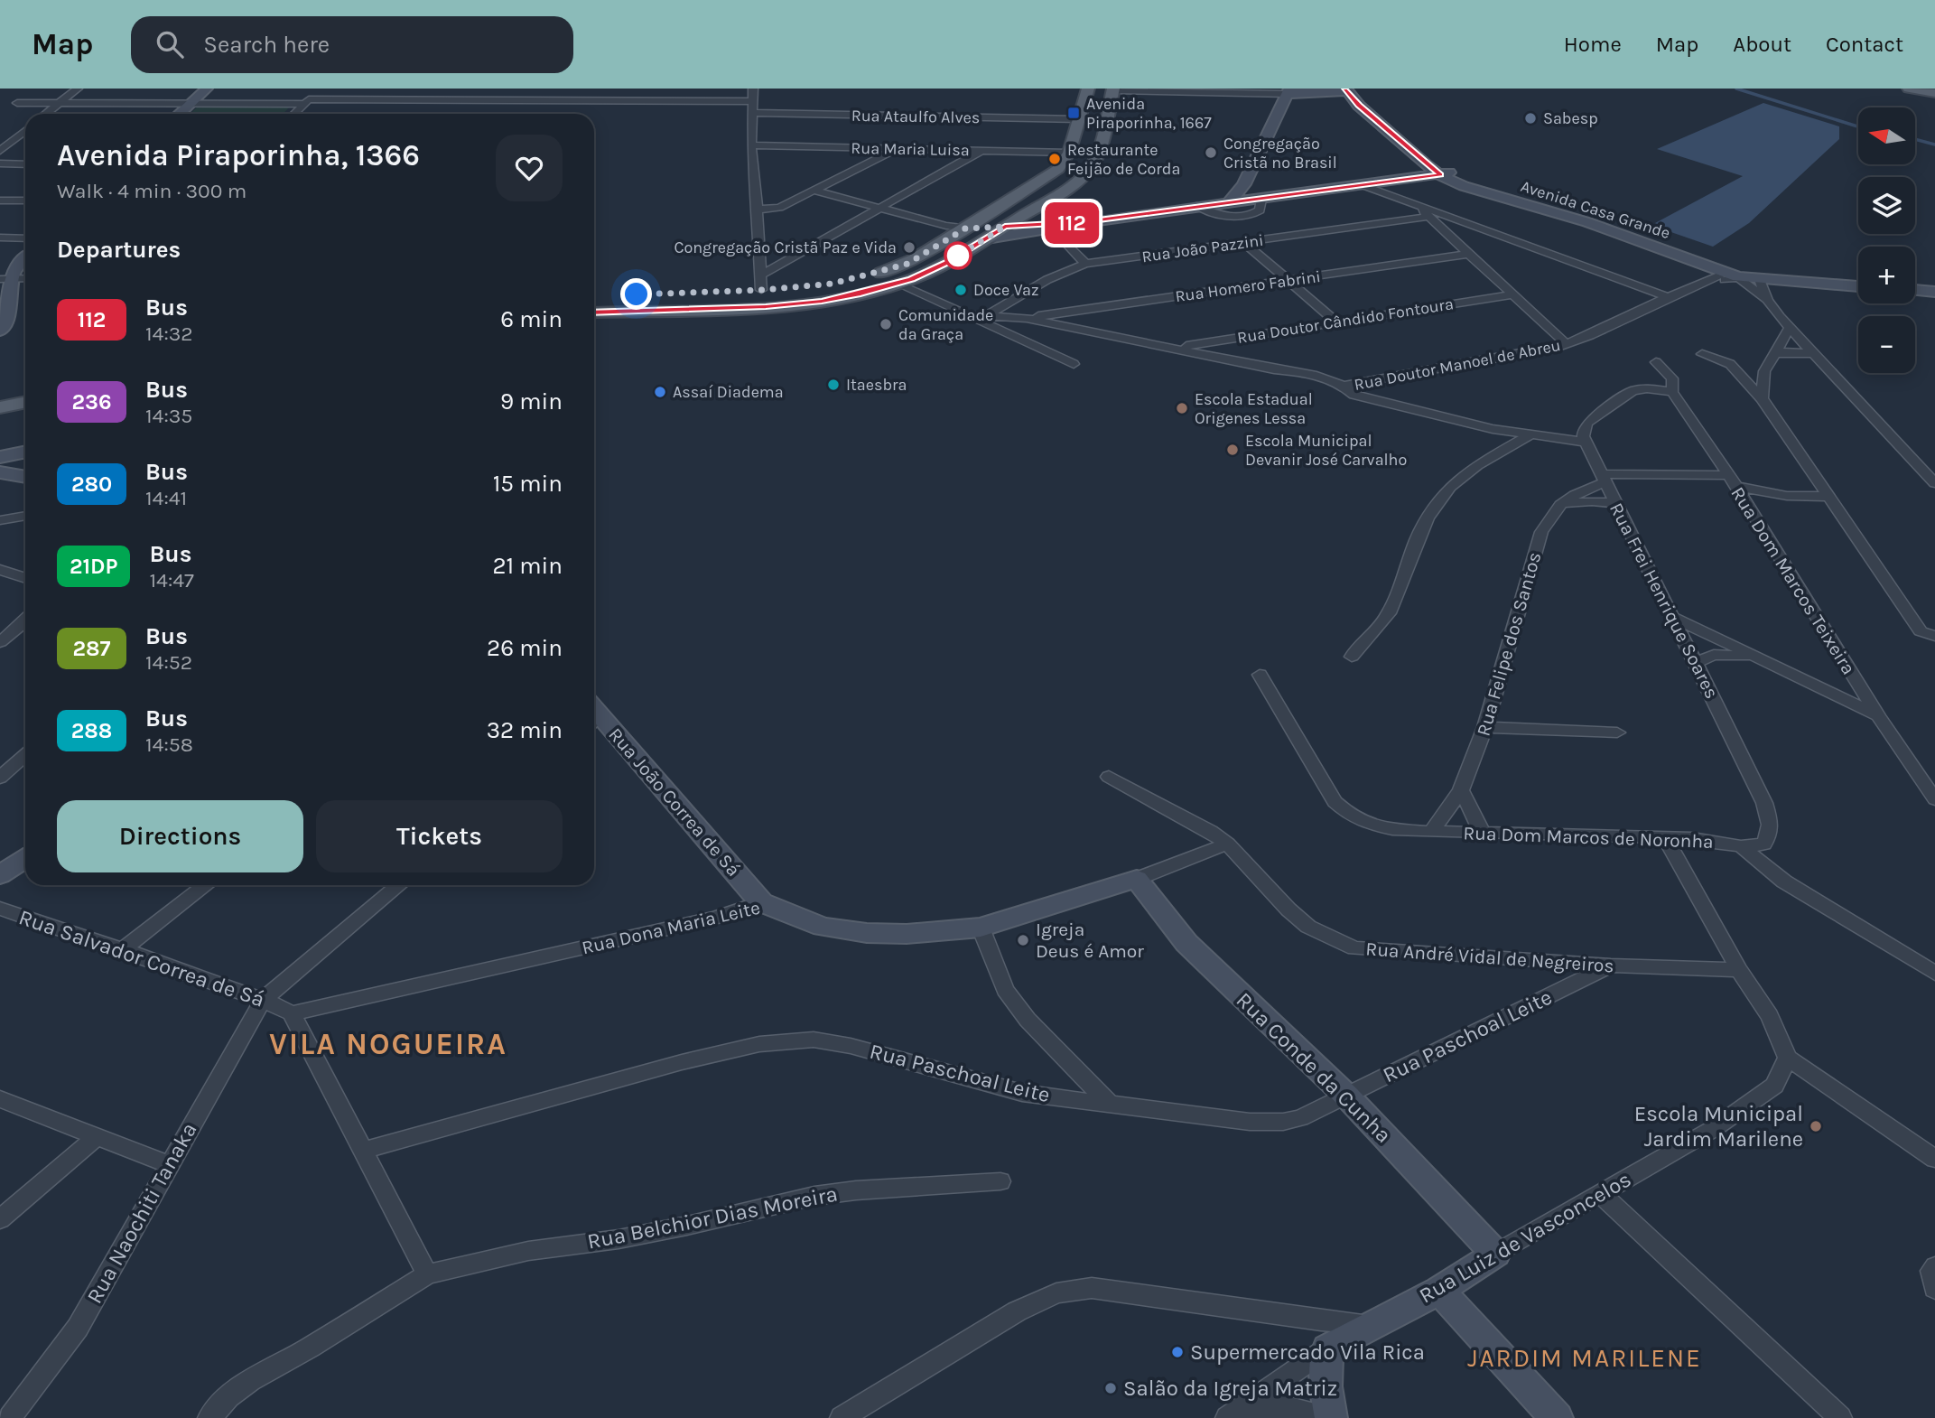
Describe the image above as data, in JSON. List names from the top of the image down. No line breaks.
{"streets":{"street":["Rua Ataulfo Alves","Rua Maria Luisa","Avenida Casa Grande","Rua João Pazzini","Rua Homero Fabrini","Rua Doutor Cândido Fontoura","Rua Doutor Manoel de Abreu","Rua Dom Marcos Teixeira","Rua Frei Henrique Soares","Rua Felipe dos Santos","Rua João Correa de Sá","Rua Dom Marcos de Noronha","Rua Dona Maria Leite","Rua André Vidal de Negreiros","Rua Salvador Correa de Sá","Rua Paschoal Leite","Rua Conde da Cunha","Rua Naochiti Tanaka","Rua Belchior Dias Moreira","Rua Luiz de Vasconcelos"]},"crossings":[["Avenida Casa Grande","Rua Doutor Manoel de Abreu"],["Rua Dom Marcos Teixeira","Rua Felipe dos Santos"],["Rua Frei Henrique Soares","Rua Felipe dos Santos"],["Rua Frei Henrique Soares","Rua Dom Marcos de Noronha"],["Rua Felipe dos Santos","Rua Dom Marcos de Noronha"],["Rua João Correa de Sá","Rua Dona Maria Leite"],["Rua Dona Maria Leite","Rua André Vidal de Negreiros"],["Rua Dona Maria Leite","Rua Salvador Correa de Sá"],["Rua Dona Maria Leite","Rua Conde da Cunha"],["Rua André Vidal de Negreiros","Rua Paschoal Leite"],["Rua Salvador Correa de Sá","Rua Naochiti Tanaka"],["Rua Paschoal Leite","Rua Conde da Cunha"],["Rua Conde da Cunha","Rua Luiz de Vasconcelos"]],"districts":["VILA NOGUEIRA","JARDIM MARILENE"],"places":{"transit":["Avenida Piraporinha, 1667"],"other":["Sabesp","Congregação Cristã no Brasil","Restaurante Feijão de Corda","Congregação Cristã Paz e Vida","Doce Vaz","Comunidade da Graça","Itaesbra","Assaí Diadema","Escola Estadual Origenes Lessa","Escola Municipal Devanir José Carvalho","Igreja Deus é Amor","Escola Municipal Jardim Marilene","Supermercado Vila Rica","Salão da Igreja Matriz"]},"lines":["bus line 112"],"north":"left","page":{"header":"Map","search":"Search here","nav":["Home","Map","About","Contact"],"on_map":"112","map_buttons":["+","−"],"heading":[["Avenida Piraporinha, 1366","Walk · 4 min · 300 m"],"Departures"],"list":[{"mark":"112","name":"Bus","note":"14:32","value":"6 min"},{"mark":"236","name":"Bus","note":"14:35","value":"9 min"},{"mark":"280","name":"Bus","note":"14:41","value":"15 min"},{"mark":"21DP","name":"Bus","note":"14:47","value":"21 min"},{"mark":"287","name":"Bus","note":"14:52","value":"26 min"},{"mark":"288","name":"Bus","note":"14:58","value":"32 min"}],"buttons":["Directions","Tickets"]}}
